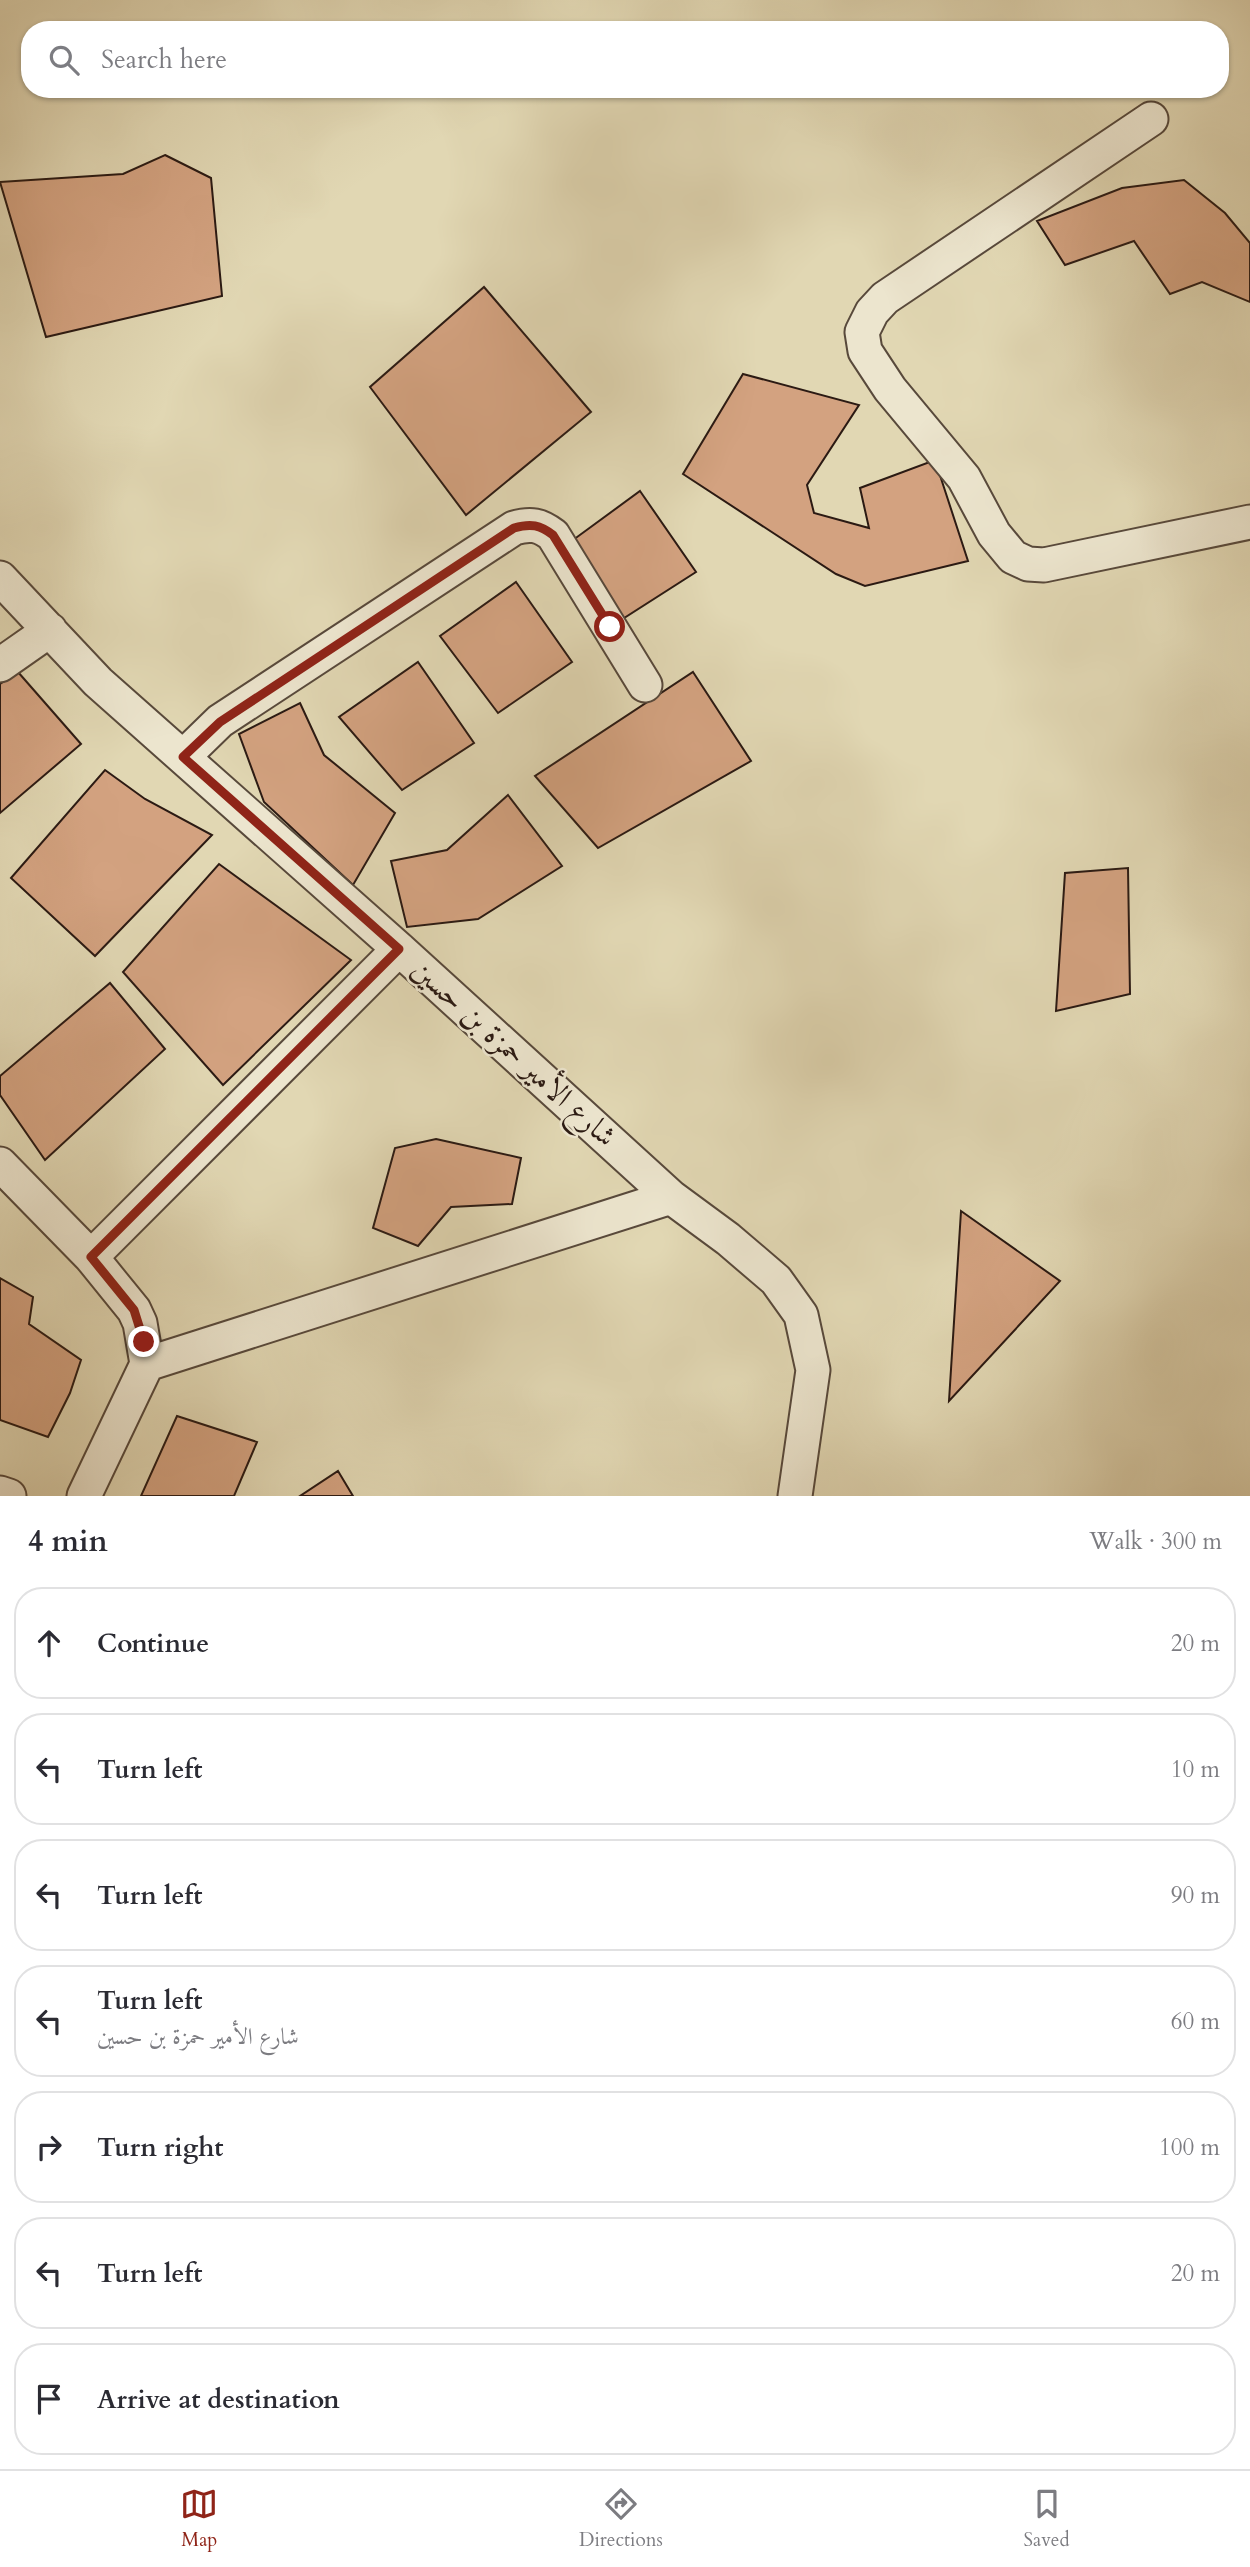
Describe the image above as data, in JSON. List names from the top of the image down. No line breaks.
{"streets":{"street":["شارع الأمير حمزة بن حسين"]},"page":{"search":"Search here","heading":["4 min","Walk · 300 m"],"list":[["Continue","20 m"],["Turn left","10 m"],["Turn left","90 m"],["Turn left","شارع الأمير حمزة بن حسين","60 m"],["Turn right","100 m"],["Turn left","20 m"],"Arrive at destination"],"nav":["Map","Directions","Saved"]}}
